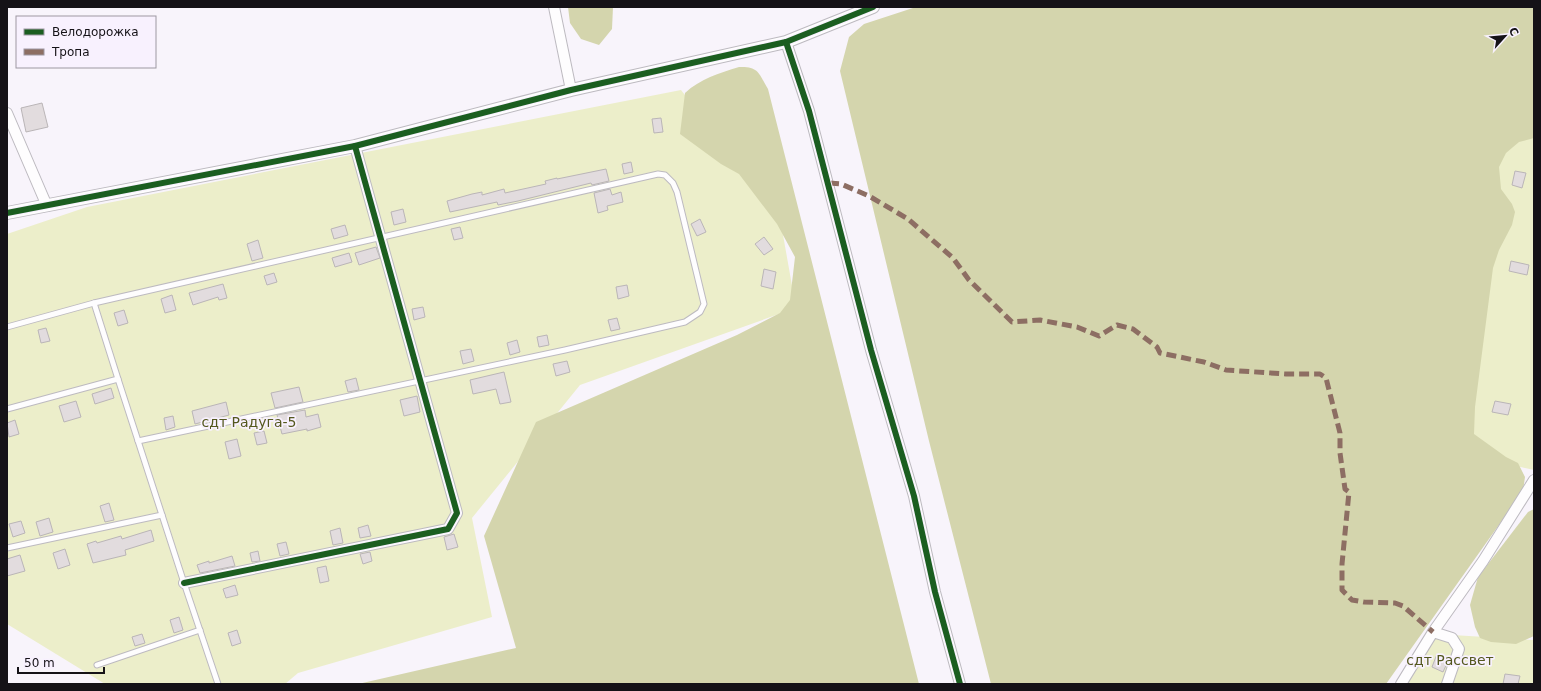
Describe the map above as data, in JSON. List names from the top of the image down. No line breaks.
{"parks":["сдт Радуга-5","сдт Рассвет"],"legend":["Велодорожка","Тропа"],"scale_bar":"50 m","north":"top right"}
